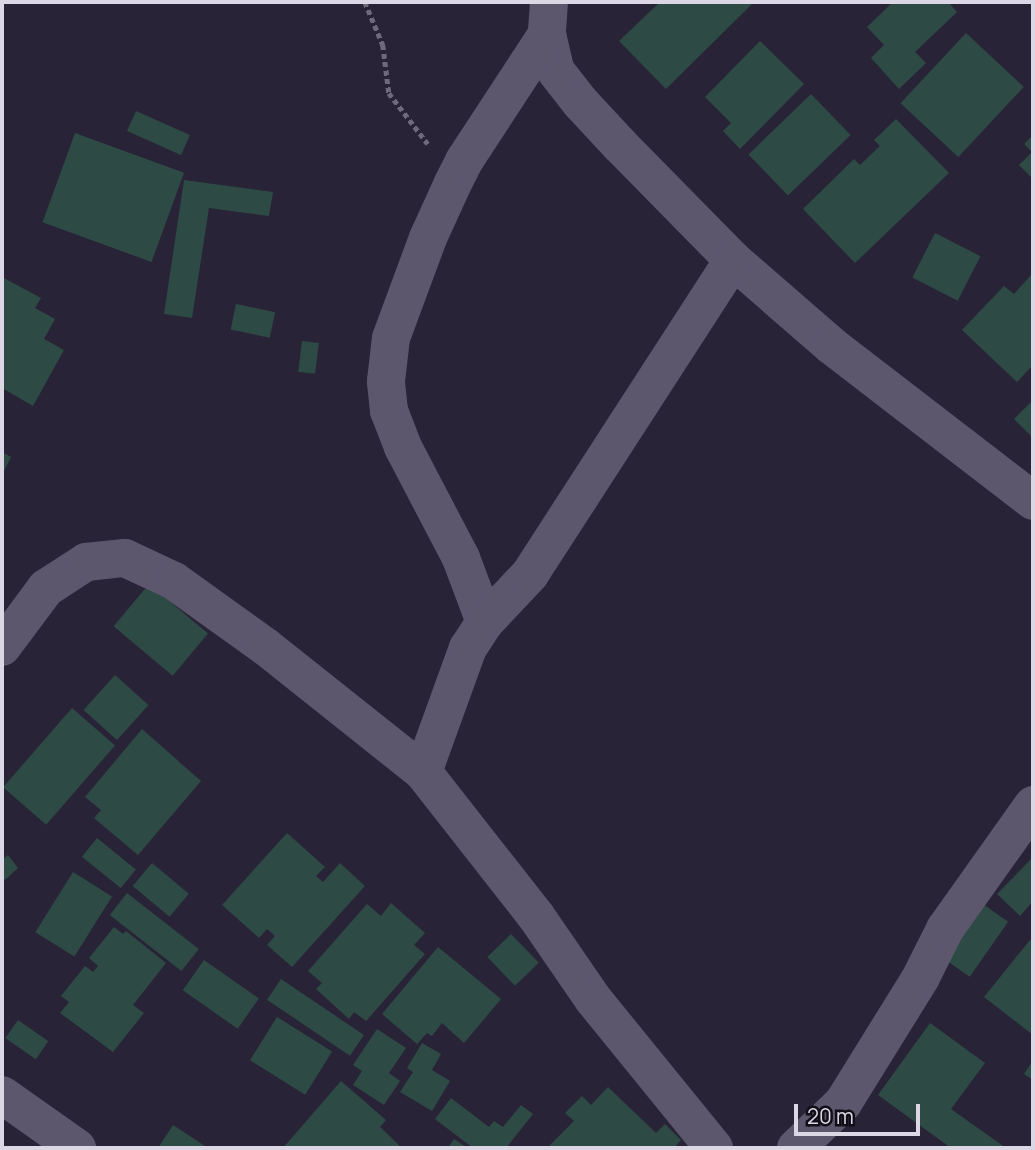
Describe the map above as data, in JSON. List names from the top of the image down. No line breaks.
{"scale_bar":"20 m"}
